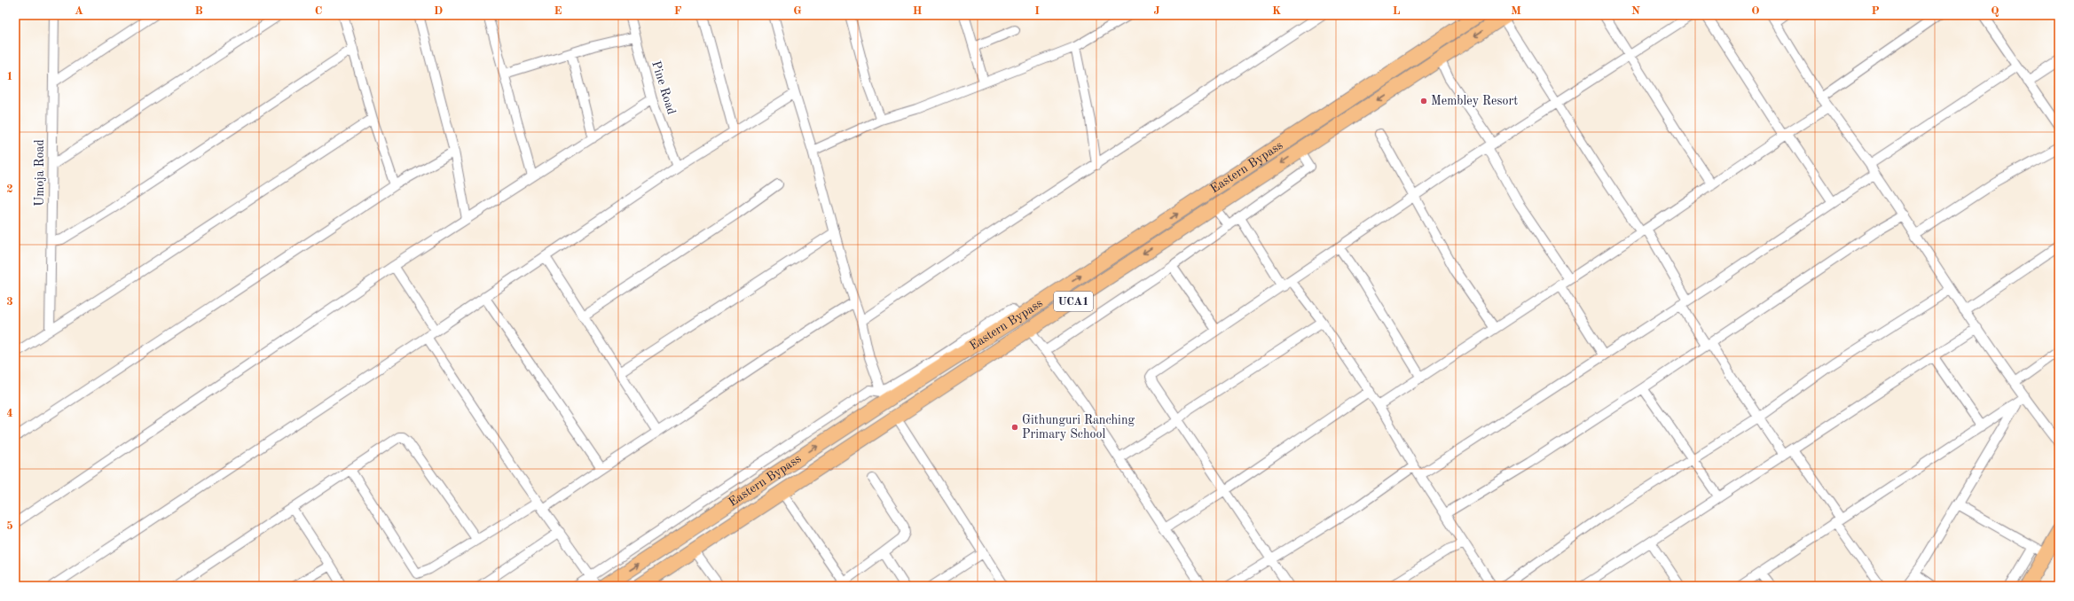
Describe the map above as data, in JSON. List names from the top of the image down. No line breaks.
{"streets":{"main road":["Eastern Bypass","UCA1"],"street":["Pine Road","Umoja Road"]},"places":["Membley Resort","Githunguri Ranching Primary School"],"grid":{"columns":["A","B","C","D","E","F","G","H","I","J","K","L","M","N","O","P","Q"],"rows":["1","2","3","4","5"]}}
